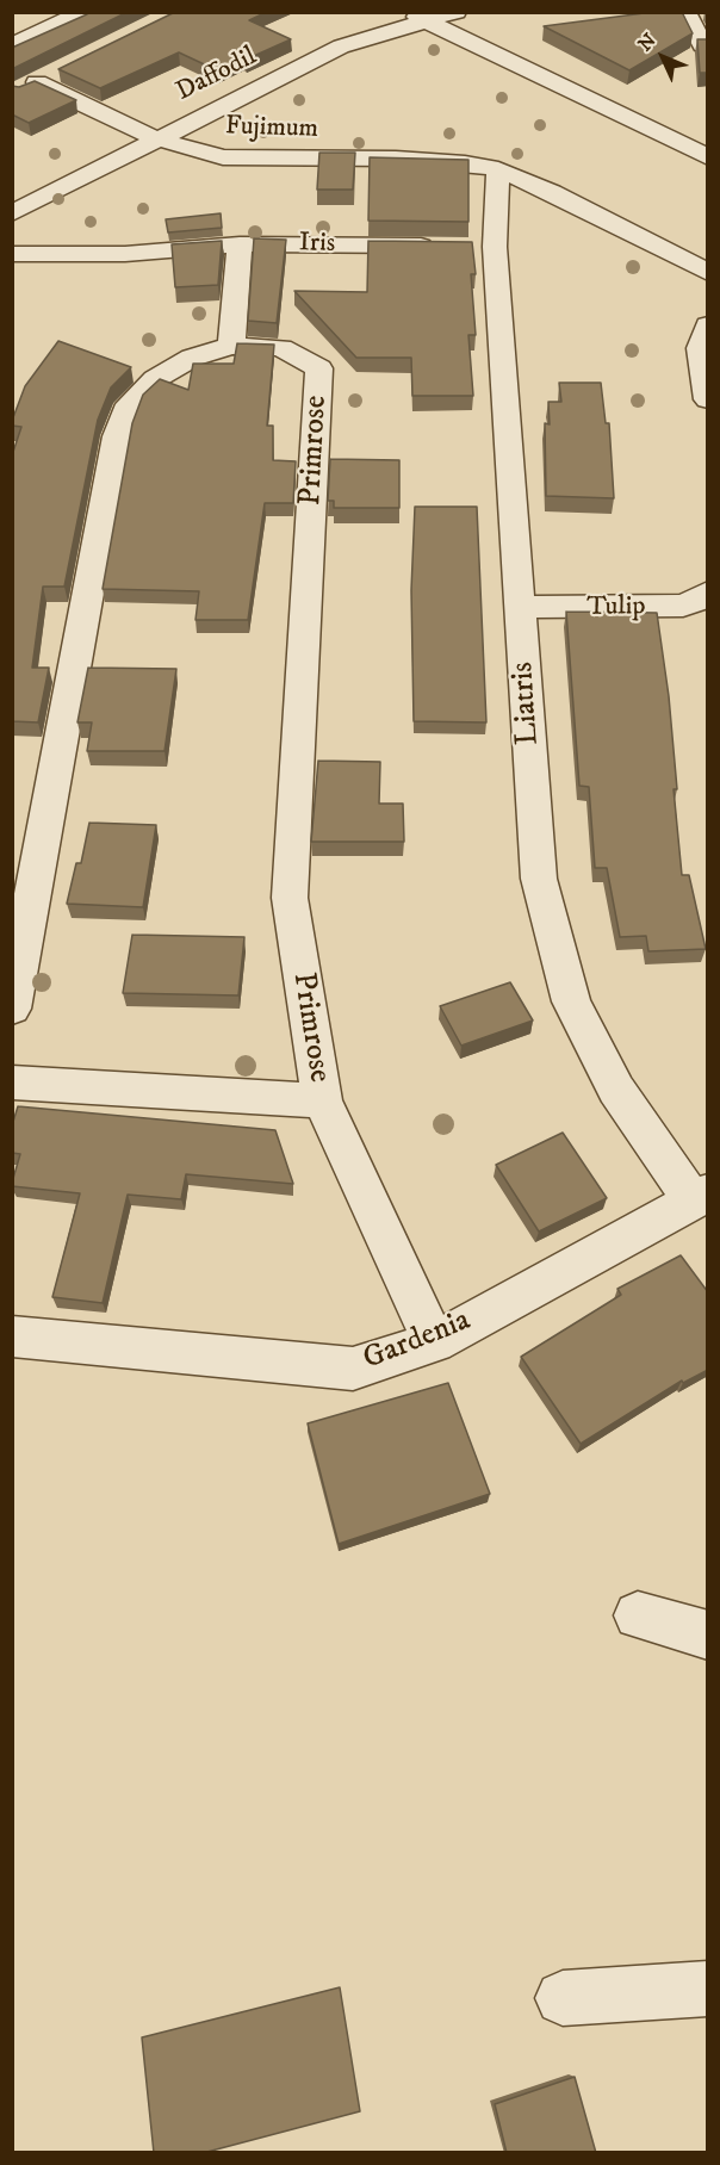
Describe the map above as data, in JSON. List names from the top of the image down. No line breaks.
{"streets":{"street":["Daffodil","Fujimum","Iris","Primrose","Tulip","Liatris","Gardenia"]},"crossings":[["Daffodil","Fujimum"],["Fujimum","Liatris"],["Primrose","Gardenia"],["Tulip","Liatris"],["Liatris","Gardenia"]],"north":"top left"}
